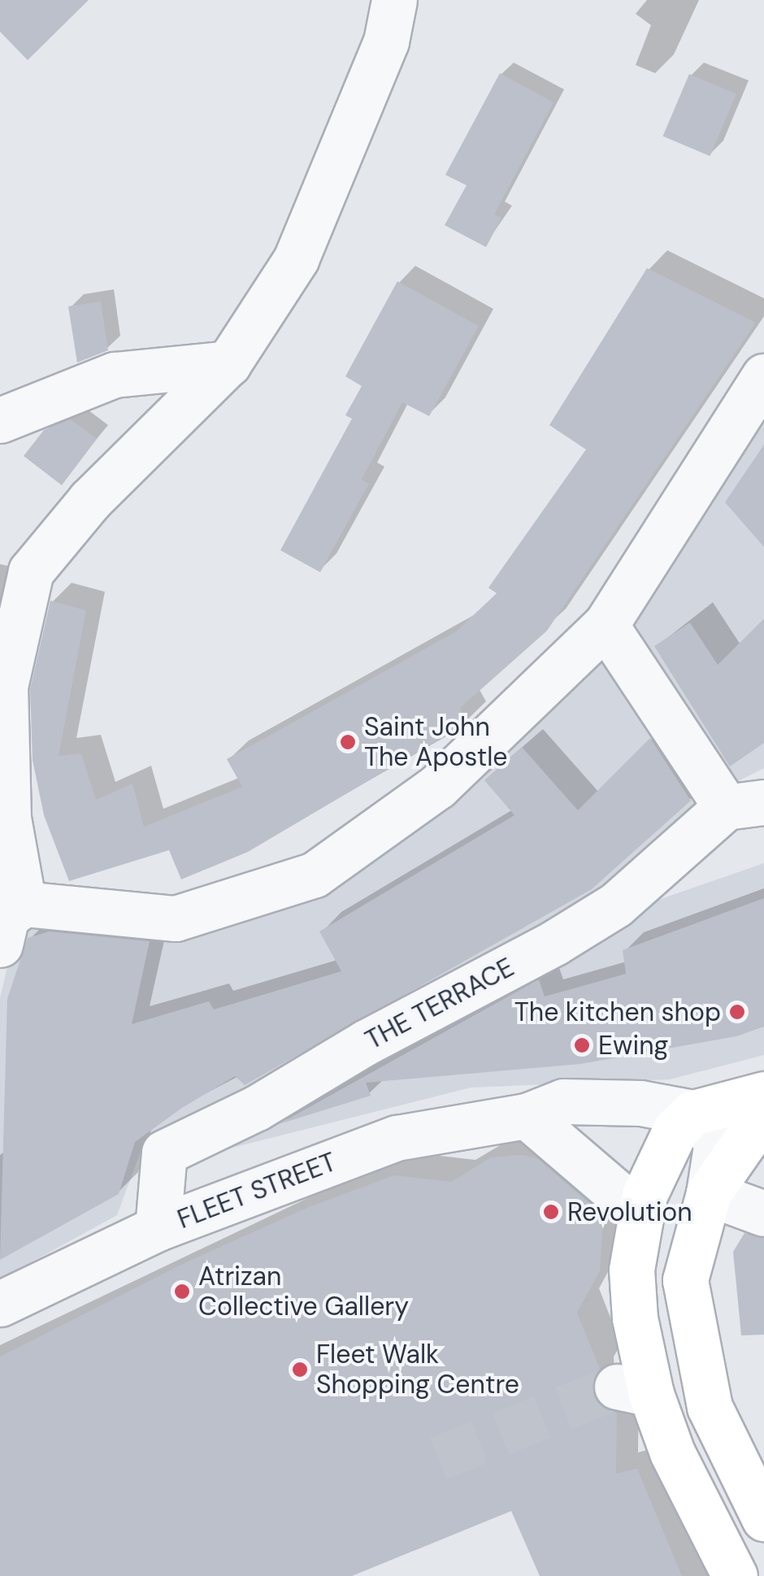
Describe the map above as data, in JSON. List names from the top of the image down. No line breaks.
{"streets":{"street":["THE TERRACE","FLEET STREET"]},"crossings":[["THE TERRACE","FLEET STREET"]],"places":["Saint John The Apostle","The kitchen shop","Ewing","Revolution","Atrizan Collective Gallery","Fleet Walk Shopping Centre"]}
